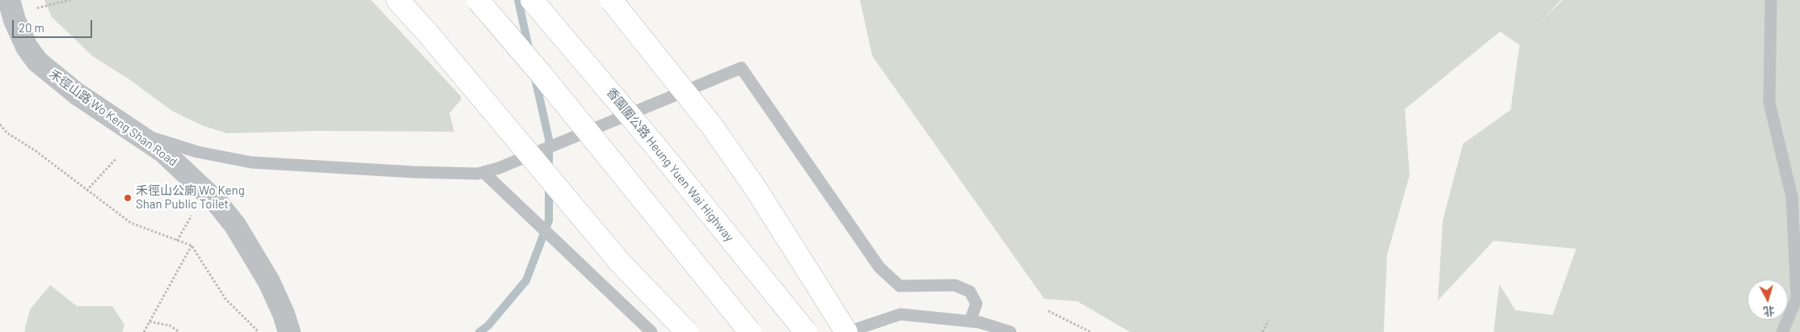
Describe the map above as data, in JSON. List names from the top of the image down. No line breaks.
{"streets":{"highway":["香園圍公路 Heung Yuen Wai Highway"],"street":["禾徑山路 Wo Keng Shan Road"]},"places":["禾徑山公廁 Wo Keng Shan Public Toilet"],"scale_bar":"20 m","north":"bottom"}
